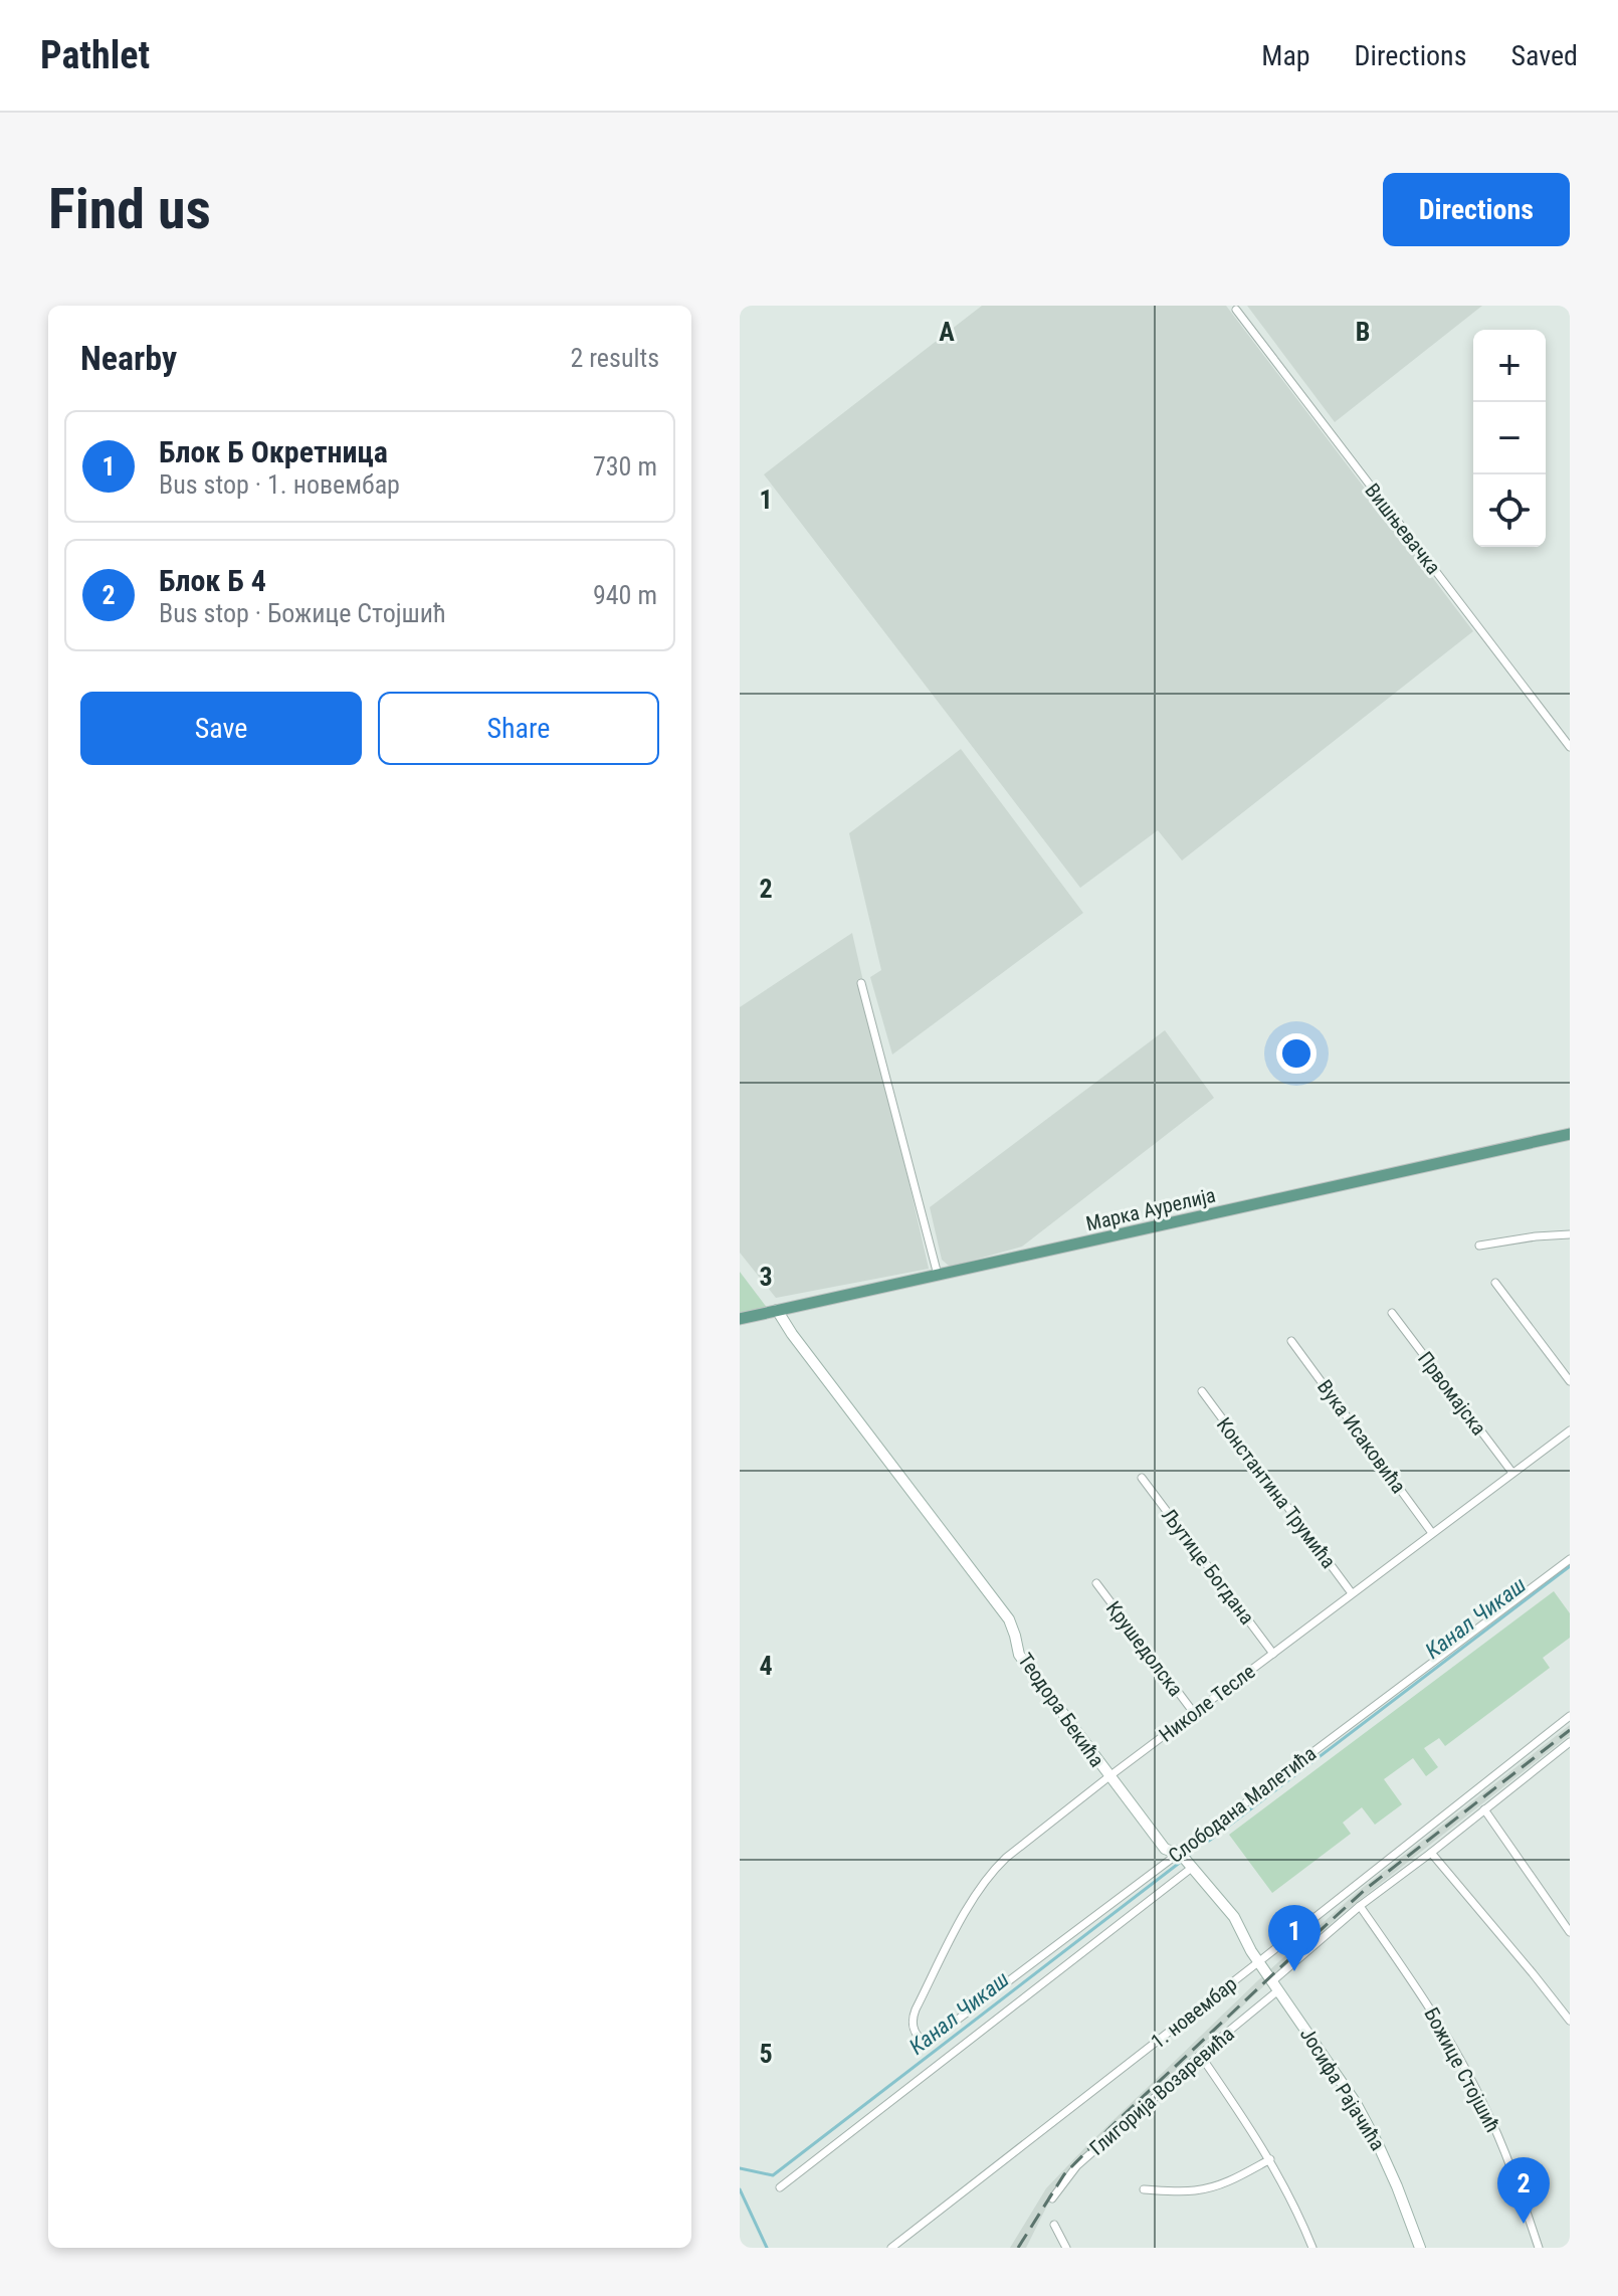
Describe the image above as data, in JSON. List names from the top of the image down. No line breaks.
{"streets":{"main road":["Марка Аурелија"],"street":["Вишњевачка","Првомајска","Вука Исаковића","Константина Трумића","Љутице Богдана","Крушедолска","Николе Тесле","Теодора Бекића","Слободана Малетића","1. новембар","Божице Стојшић","Јосифа Рајачића","Глигорија Возаревића"]},"crossings":[["Марка Аурелија","Теодора Бекића"],["Првомајска","Николе Тесле"],["Вука Исаковића","Николе Тесле"],["Константина Трумића","Николе Тесле"],["Љутице Богдана","Николе Тесле"],["Крушедолска","Николе Тесле"],["Николе Тесле","Теодора Бекића"],["Николе Тесле","Слободана Малетића"],["Теодора Бекића","Слободана Малетића"],["Теодора Бекића","1. новембар"],["Теодора Бекића","Јосифа Рајачића"],["Теодора Бекића","Глигорија Возаревића"],["Јосифа Рајачића","Глигорија Возаревића"]],"water":["Канал Чикаш"],"page":{"header":"Pathlet","nav":["Map","Directions","Saved"],"buttons":["Directions",["Save","Share"]],"title":"Find us","heading":["Nearby","2 results"],"map_buttons":["+","−"],"list":[{"mark":"1","name":"Блок Б Окретница","note":"Bus stop · 1. новембар","value":"730 m"},{"mark":"2","name":"Блок Б 4","note":"Bus stop · Божице Стојшић","value":"940 m"}],"pins":["1","2"]},"grid":{"columns":["A","B"],"rows":["1","2","3","4","5"]}}
